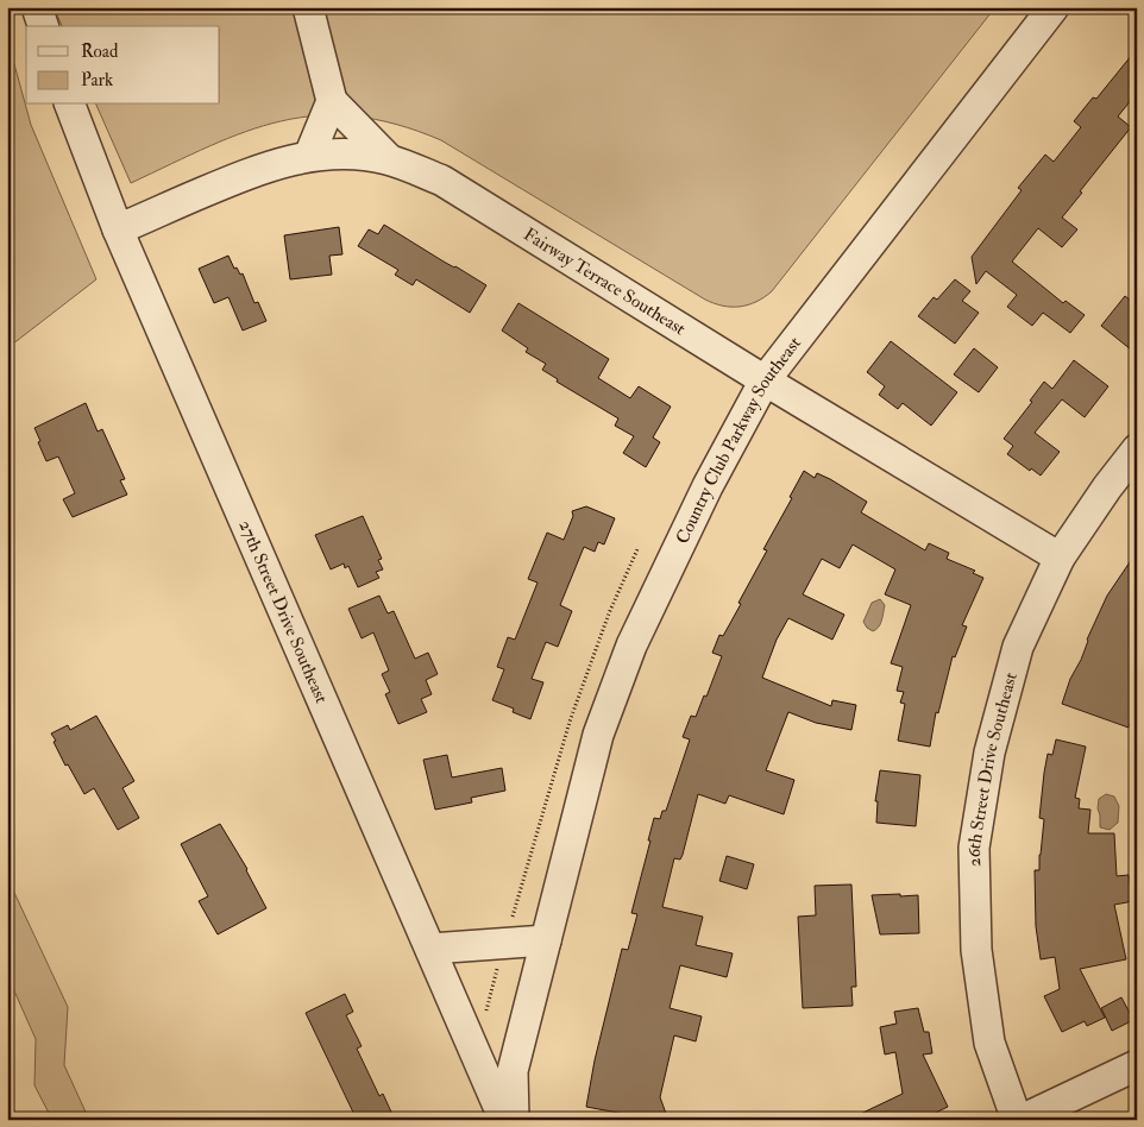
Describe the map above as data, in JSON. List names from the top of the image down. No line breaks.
{"streets":{"street":["Fairway Terrace Southeast","Country Club Parkway Southeast","27th Street Drive Southeast","26th Street Drive Southeast"]},"crossings":[["Fairway Terrace Southeast","Country Club Parkway Southeast"],["Fairway Terrace Southeast","27th Street Drive Southeast"],["Fairway Terrace Southeast","26th Street Drive Southeast"]],"legend":["Road","Park"]}
